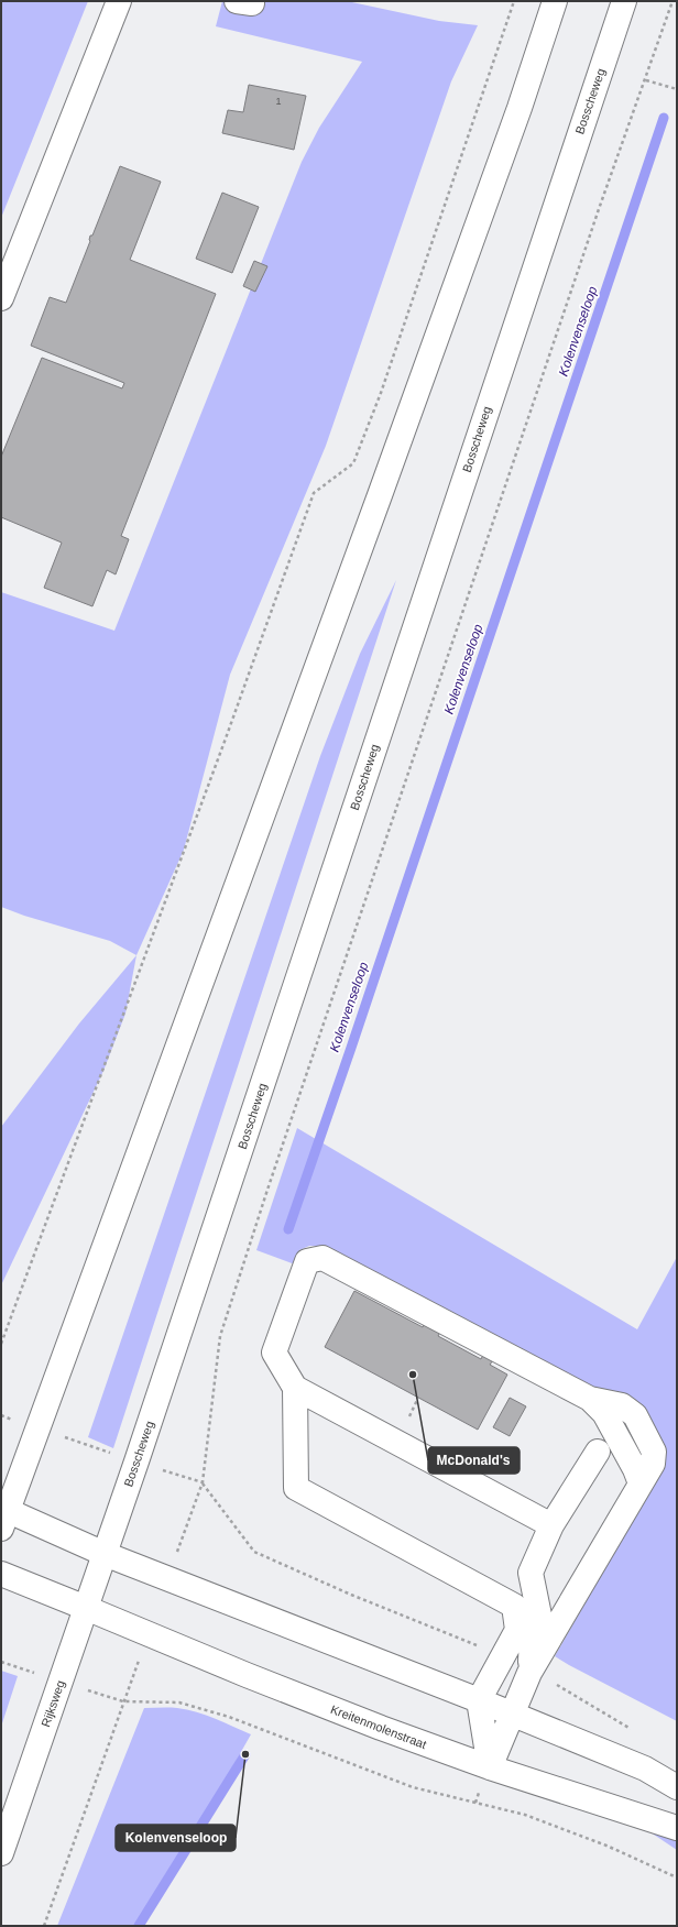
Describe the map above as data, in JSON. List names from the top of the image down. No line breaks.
{"streets":{"main road":["Bosscheweg","Rijksweg","Kreitenmolenstraat"]},"crossings":[["Bosscheweg","Rijksweg"],["Rijksweg","Kreitenmolenstraat"]],"water":["Kolenvenseloop"],"places":["McDonald's","Kolenvenseloop"],"house_numbers":["1"]}
